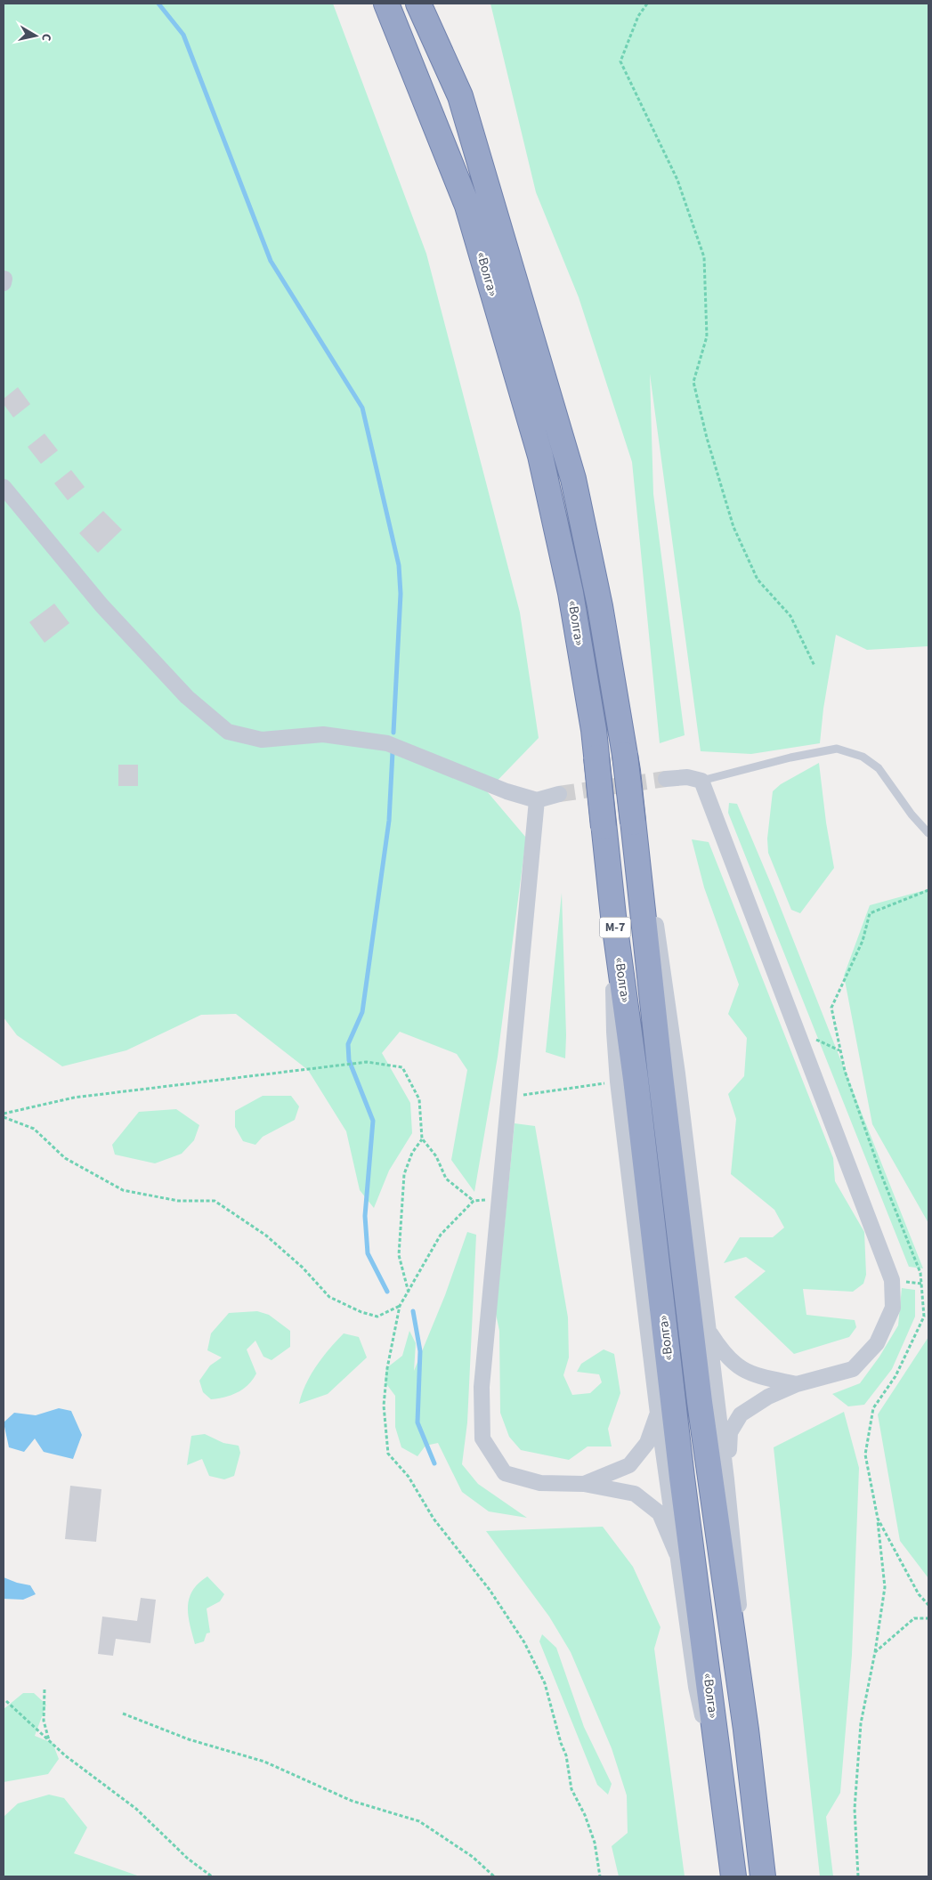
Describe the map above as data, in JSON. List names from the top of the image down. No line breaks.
{"streets":{"highway":["«Волга»","М-7"]},"north":"right"}
